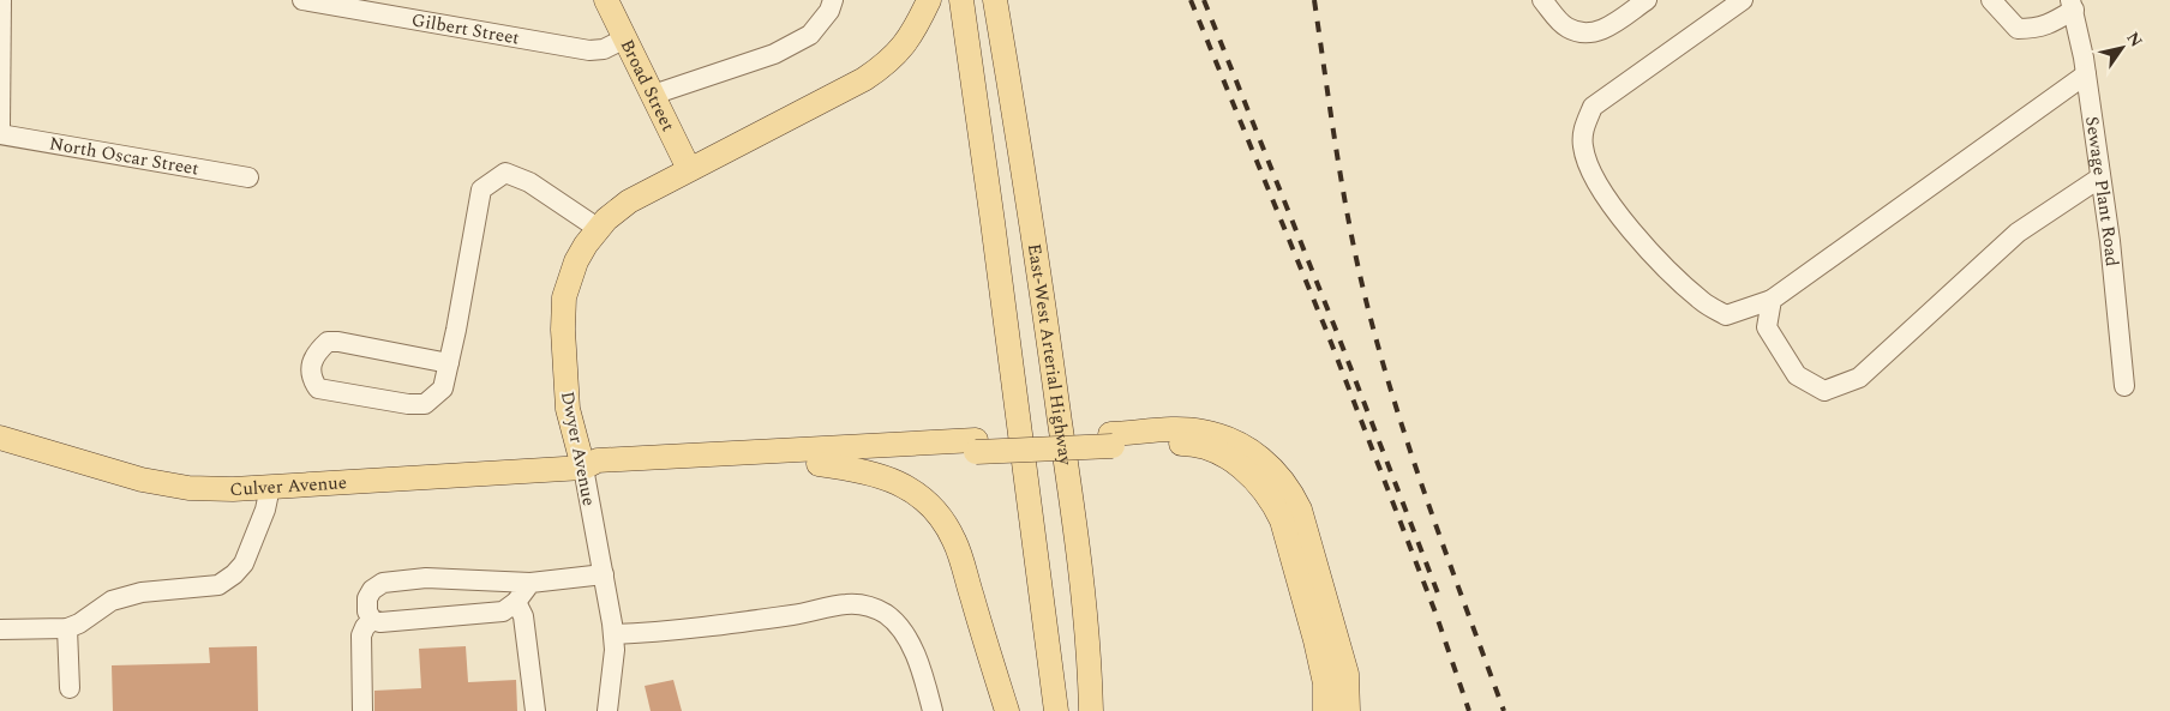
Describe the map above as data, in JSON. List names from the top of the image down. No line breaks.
{"streets":{"main road":["Broad Street","East-West Arterial Highway","Dwyer Avenue","Culver Avenue"],"street":["Gilbert Street","North Oscar Street","Sewage Plant Road"]},"crossings":[["Gilbert Street","Broad Street"],["Broad Street","Dwyer Avenue"],["Dwyer Avenue","Culver Avenue"]],"north":"top right"}
